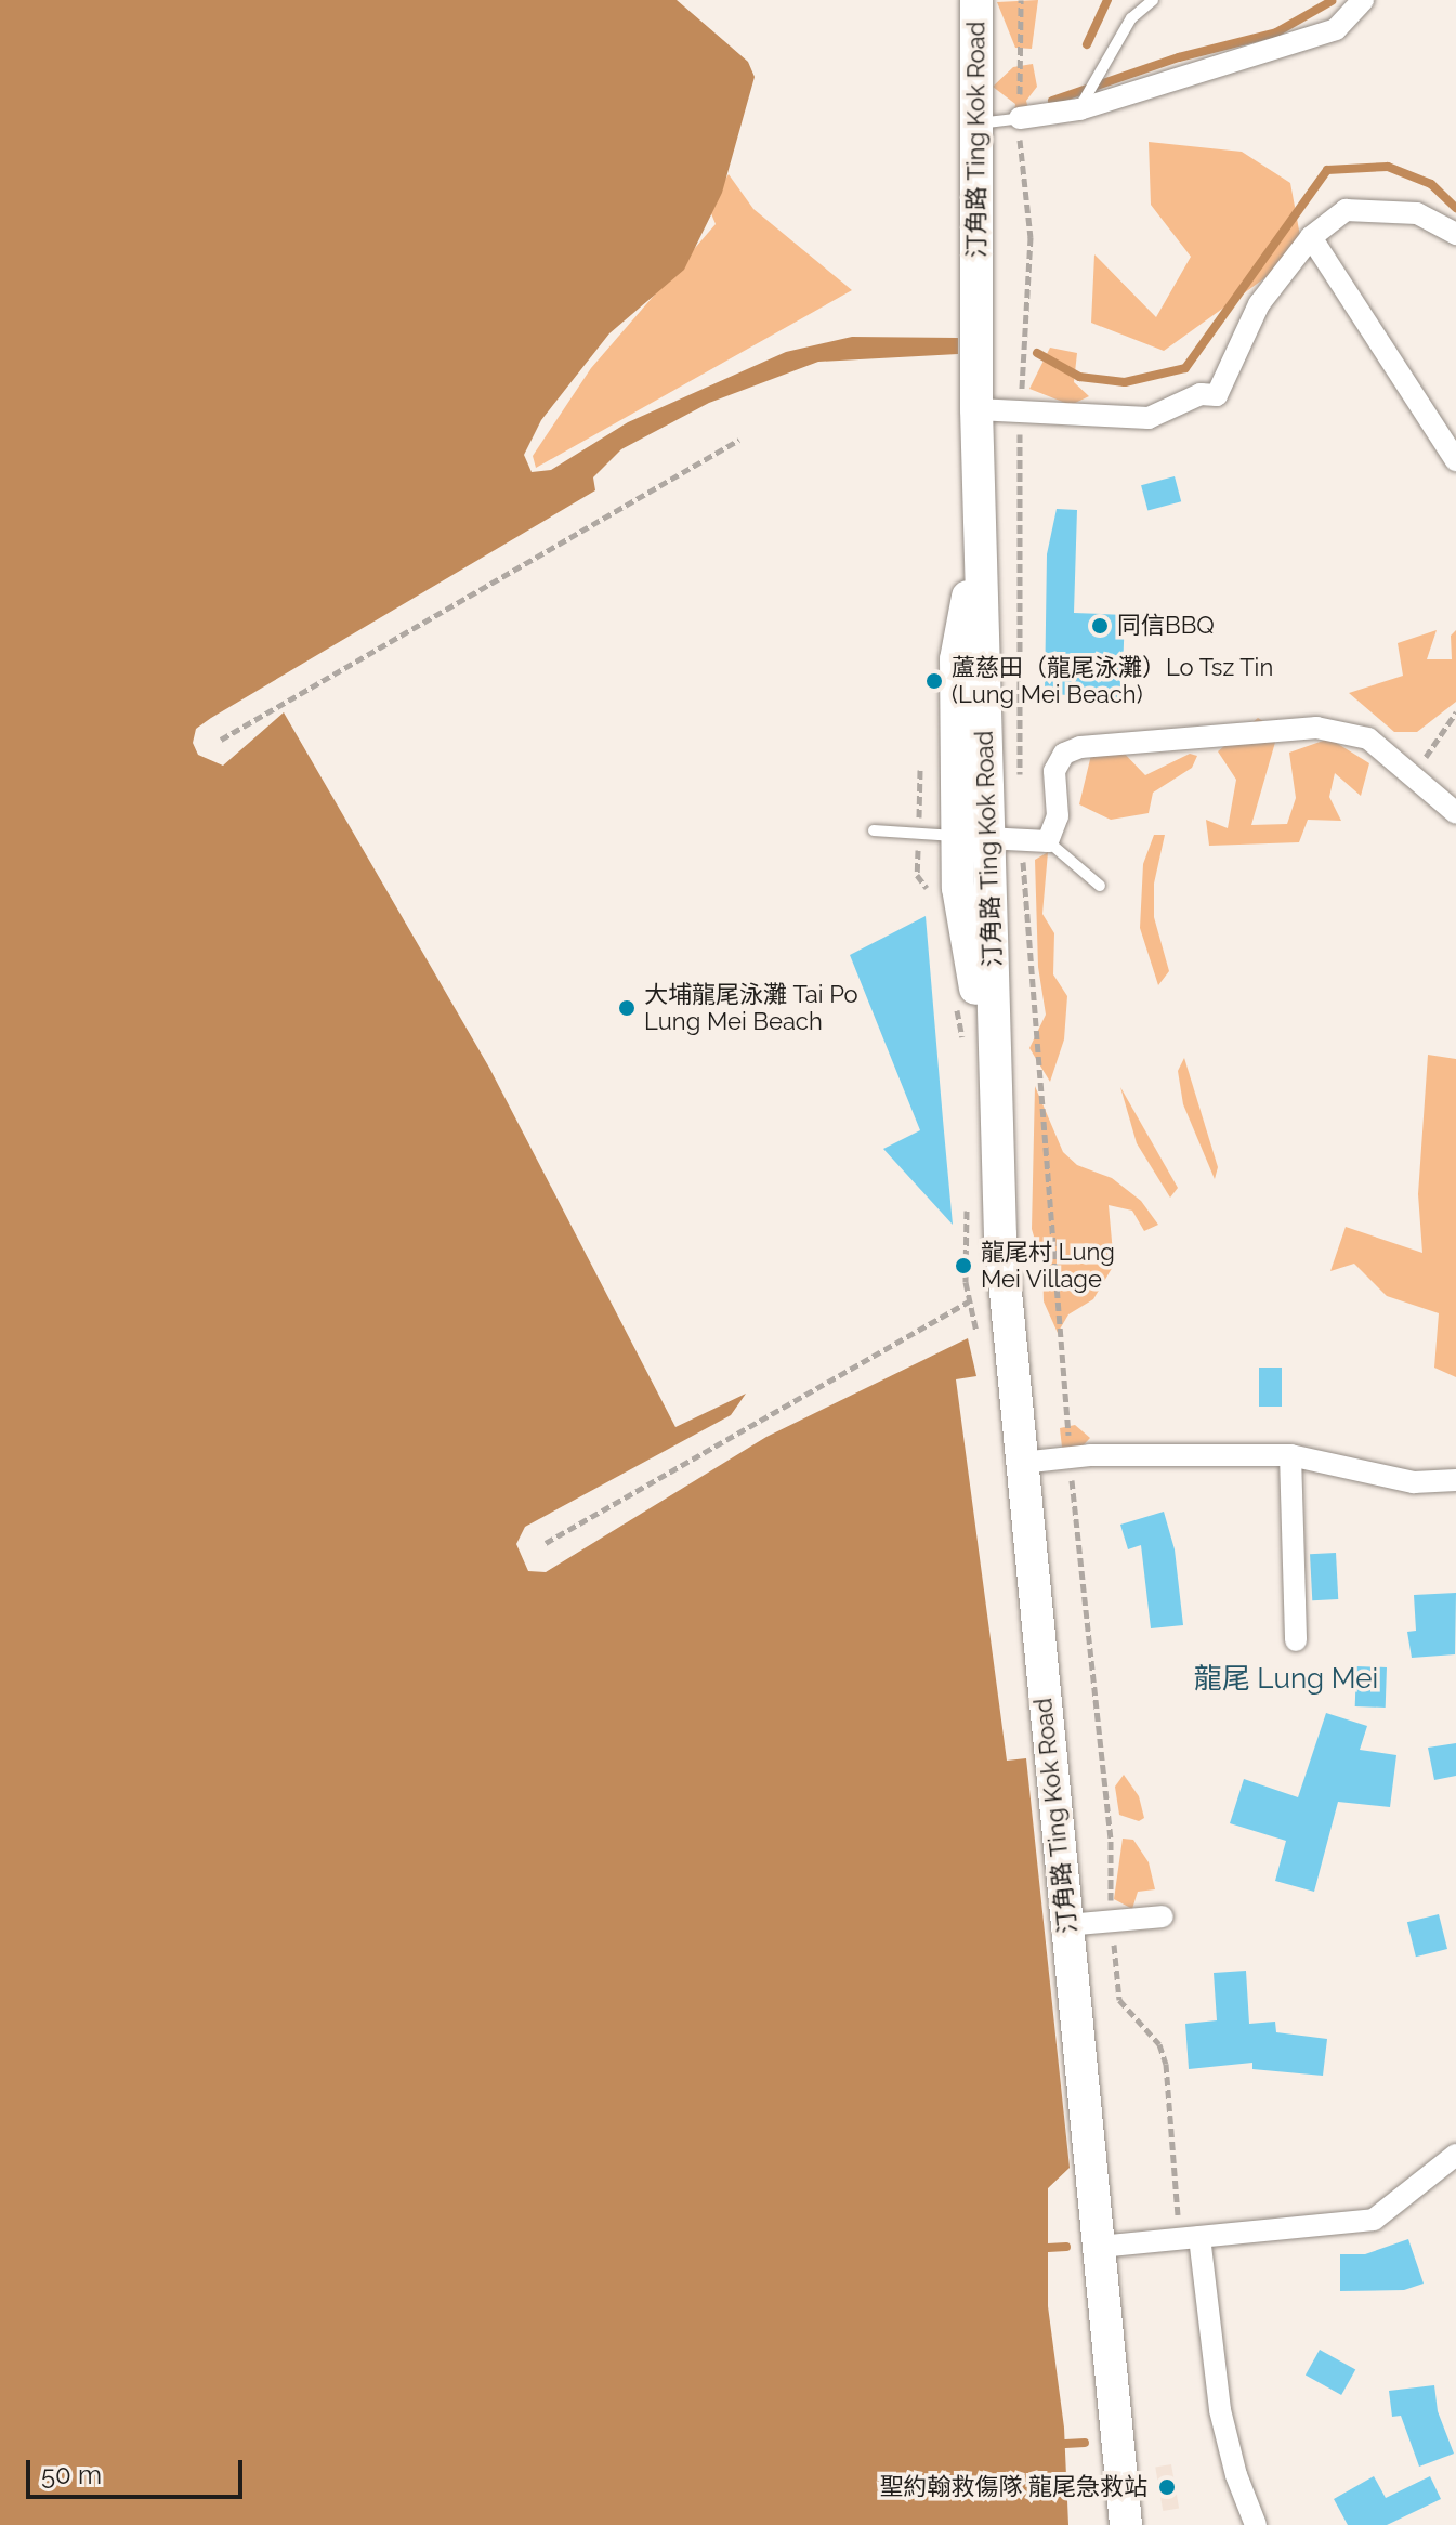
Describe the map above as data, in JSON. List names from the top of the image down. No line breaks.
{"streets":{"main road":["汀角路 Ting Kok Road"]},"districts":["龍尾 Lung Mei"],"places":["同信BBQ","蘆慈田（龍尾泳灘）Lo Tsz Tin (Lung Mei Beach)","大埔龍尾泳灘 Tai Po Lung Mei Beach","龍尾村 Lung Mei Village","聖約翰救傷隊 龍尾急救站"],"scale_bar":"50 m"}
